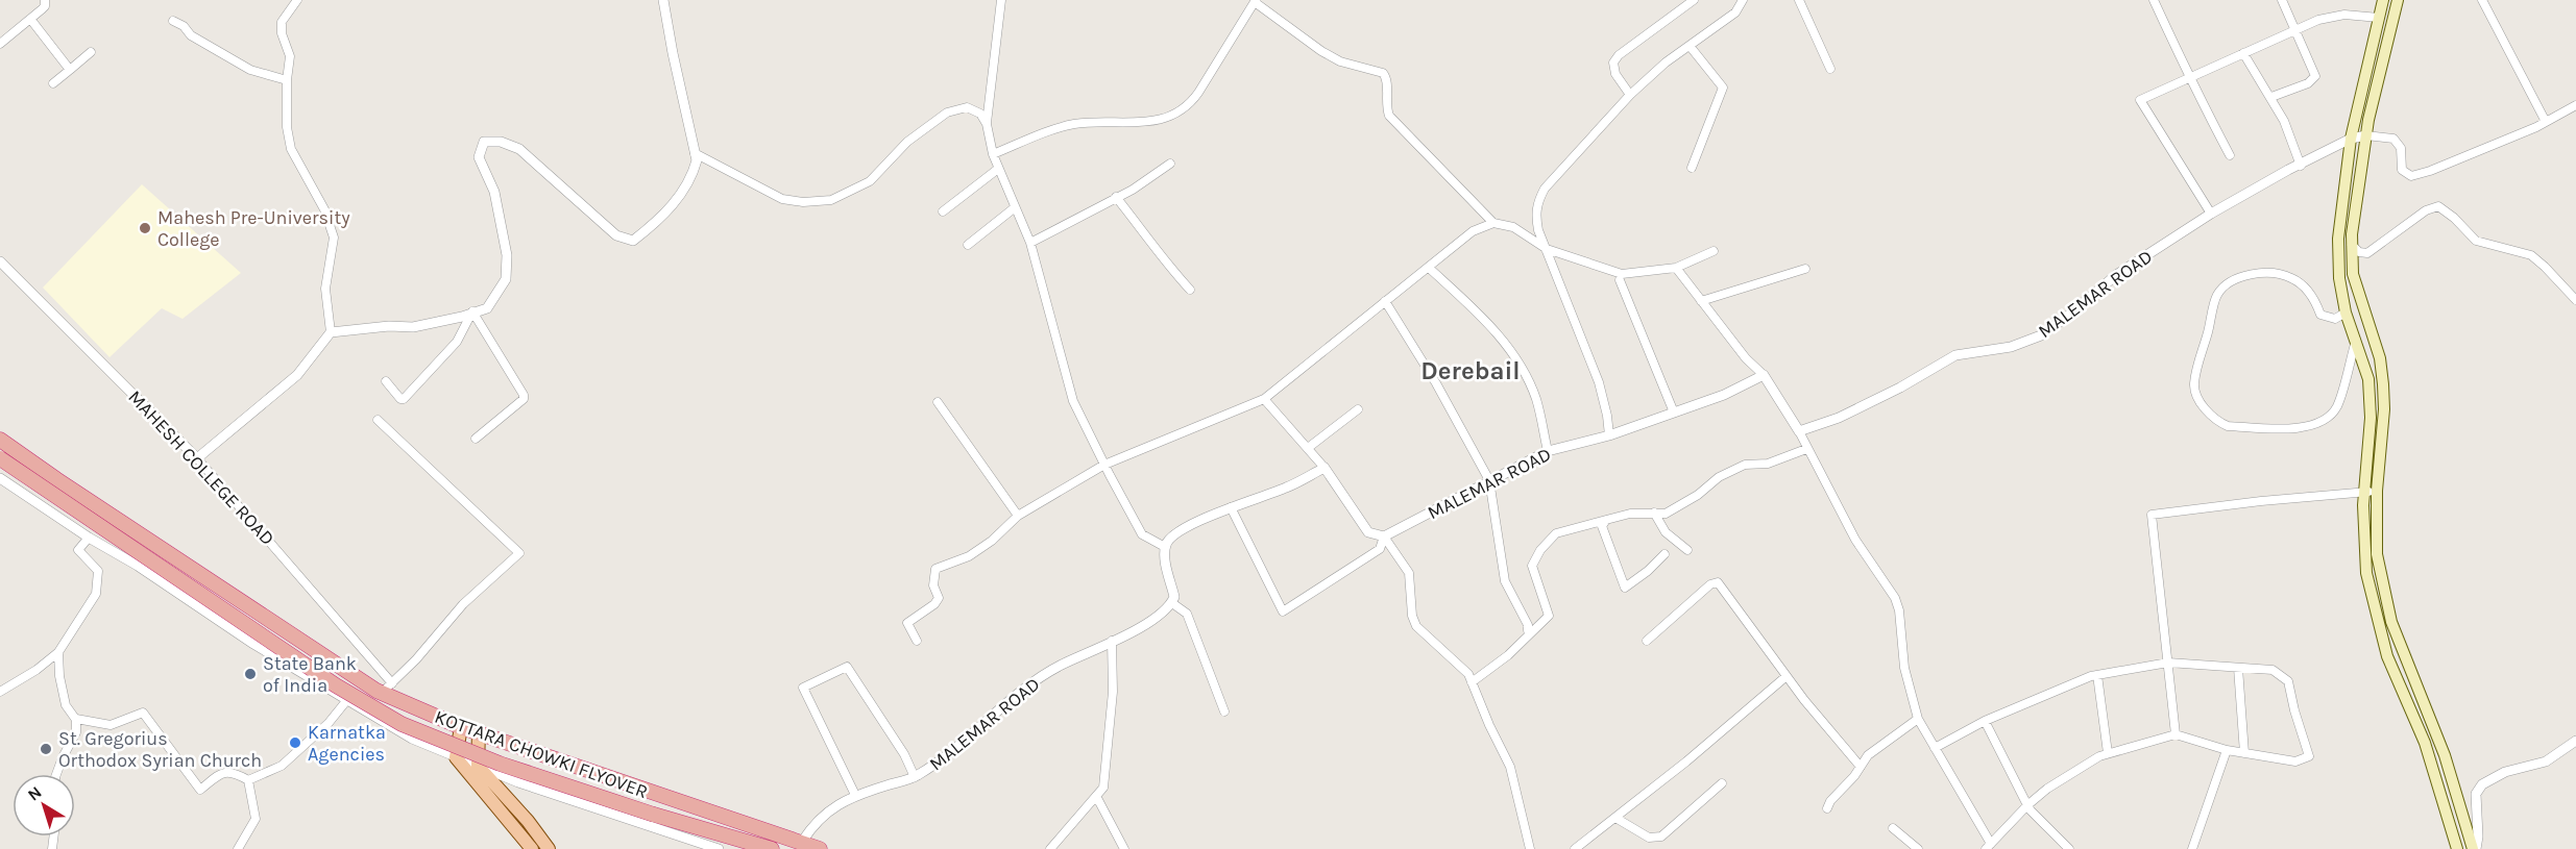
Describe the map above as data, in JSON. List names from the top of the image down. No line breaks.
{"streets":{"highway":["KOTTARA CHOWKI FLYOVER"],"street":["MALEMAR ROAD","MAHESH COLLEGE ROAD"]},"districts":["Derebail"],"places":["Mahesh Pre-University College","State Bank of India","Karnatka Agencies","St. Gregorius Orthodox Syrian Church"],"north":"top left"}
